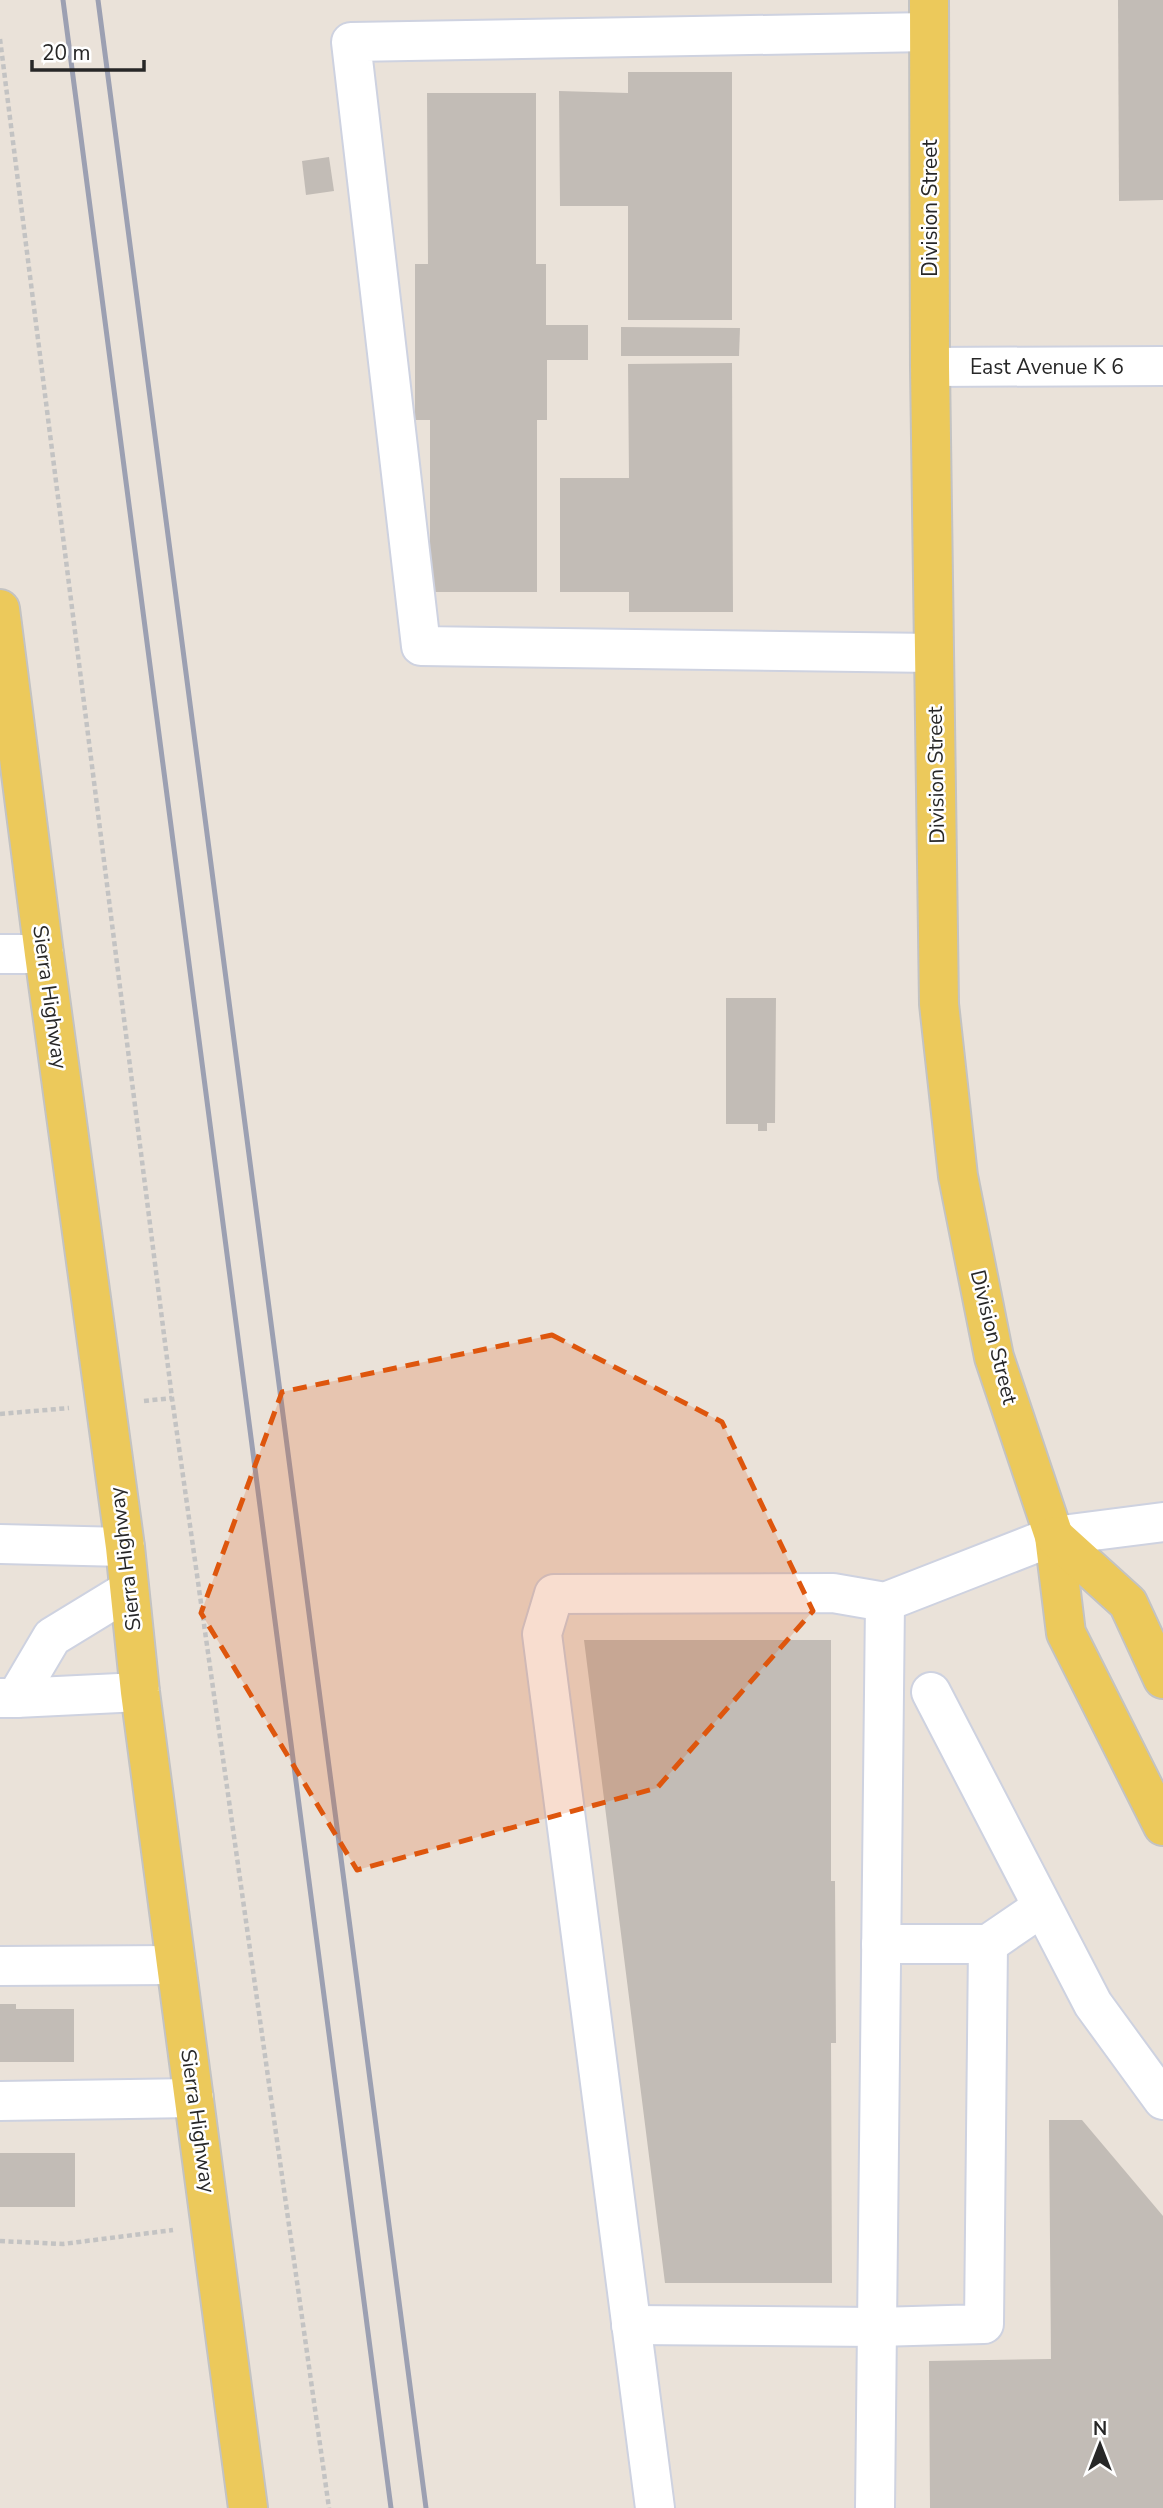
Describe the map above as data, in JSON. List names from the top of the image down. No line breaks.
{"streets":{"main road":["Division Street","Sierra Highway"],"street":["East Avenue K 6"]},"crossings":[["Division Street","East Avenue K 6"]],"scale_bar":"20 m","north":"top"}
